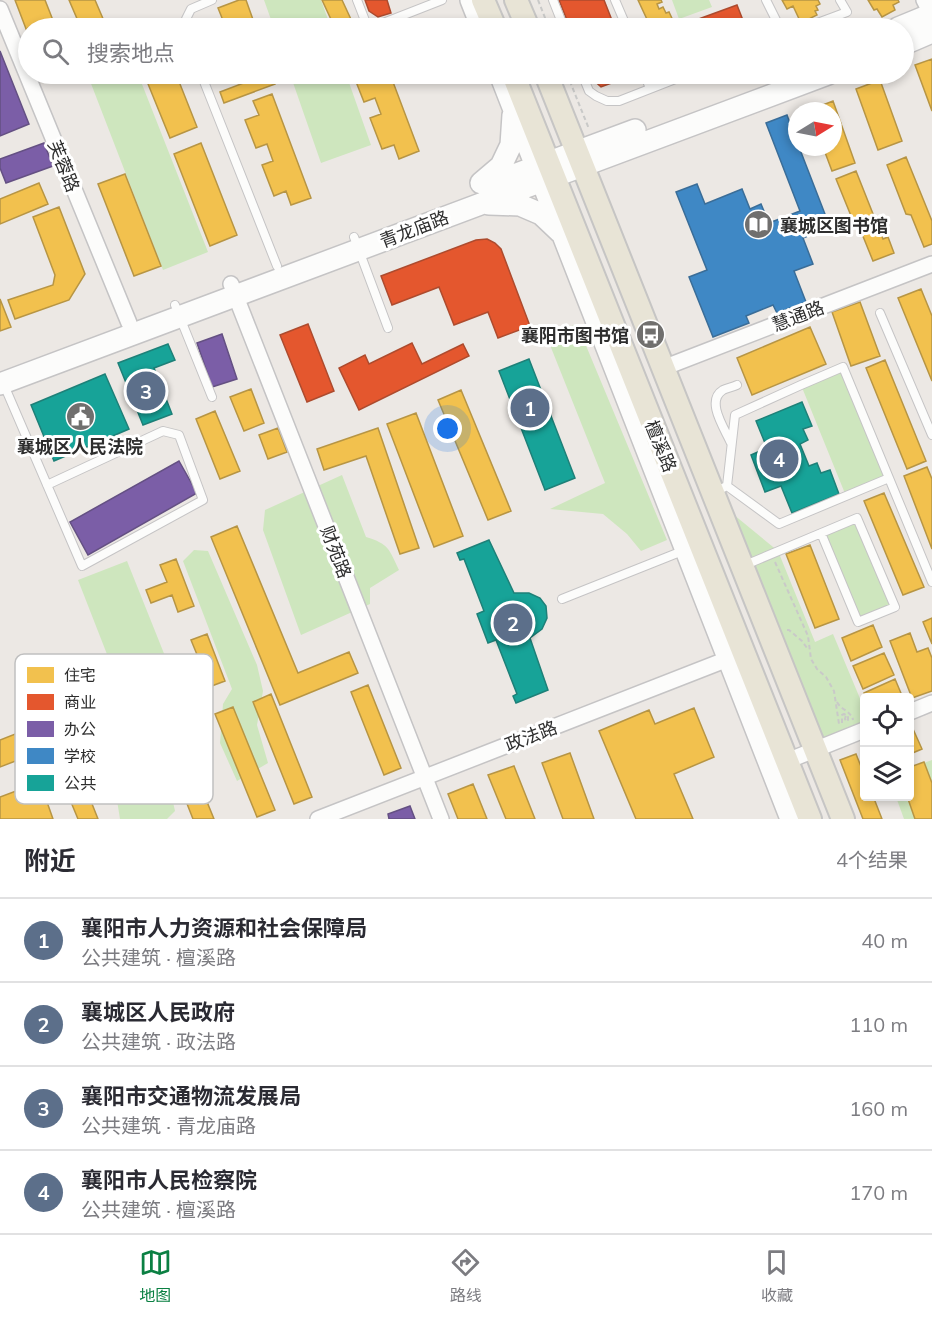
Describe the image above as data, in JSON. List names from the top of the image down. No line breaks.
{"streets":{"main road":["檀溪路"],"street":["芙蓉路","青龙庙路","慧通路","财苑路","政法路"]},"crossings":[["芙蓉路","青龙庙路"],["青龙庙路","檀溪路"],["青龙庙路","财苑路"],["慧通路","檀溪路"],["檀溪路","政法路"],["财苑路","政法路"]],"places":{"library":["襄城区图书馆"],"bus stop":["襄阳市图书馆"],"public building":["襄城区人民法院"]},"legend":["住宅","商业","办公","学校","公共"],"north":"right","page":{"search":"搜索地点","pins":["3","1","4","2"],"heading":["附近","4个结果"],"list":[{"mark":"1","name":"襄阳市人力资源和社会保障局","note":"公共建筑 · 檀溪路","value":"40 m"},{"mark":"2","name":"襄城区人民政府","note":"公共建筑 · 政法路","value":"110 m"},{"mark":"3","name":"襄阳市交通物流发展局","note":"公共建筑 · 青龙庙路","value":"160 m"},{"mark":"4","name":"襄阳市人民检察院","note":"公共建筑 · 檀溪路","value":"170 m"}],"nav":["地图","路线","收藏"]}}
